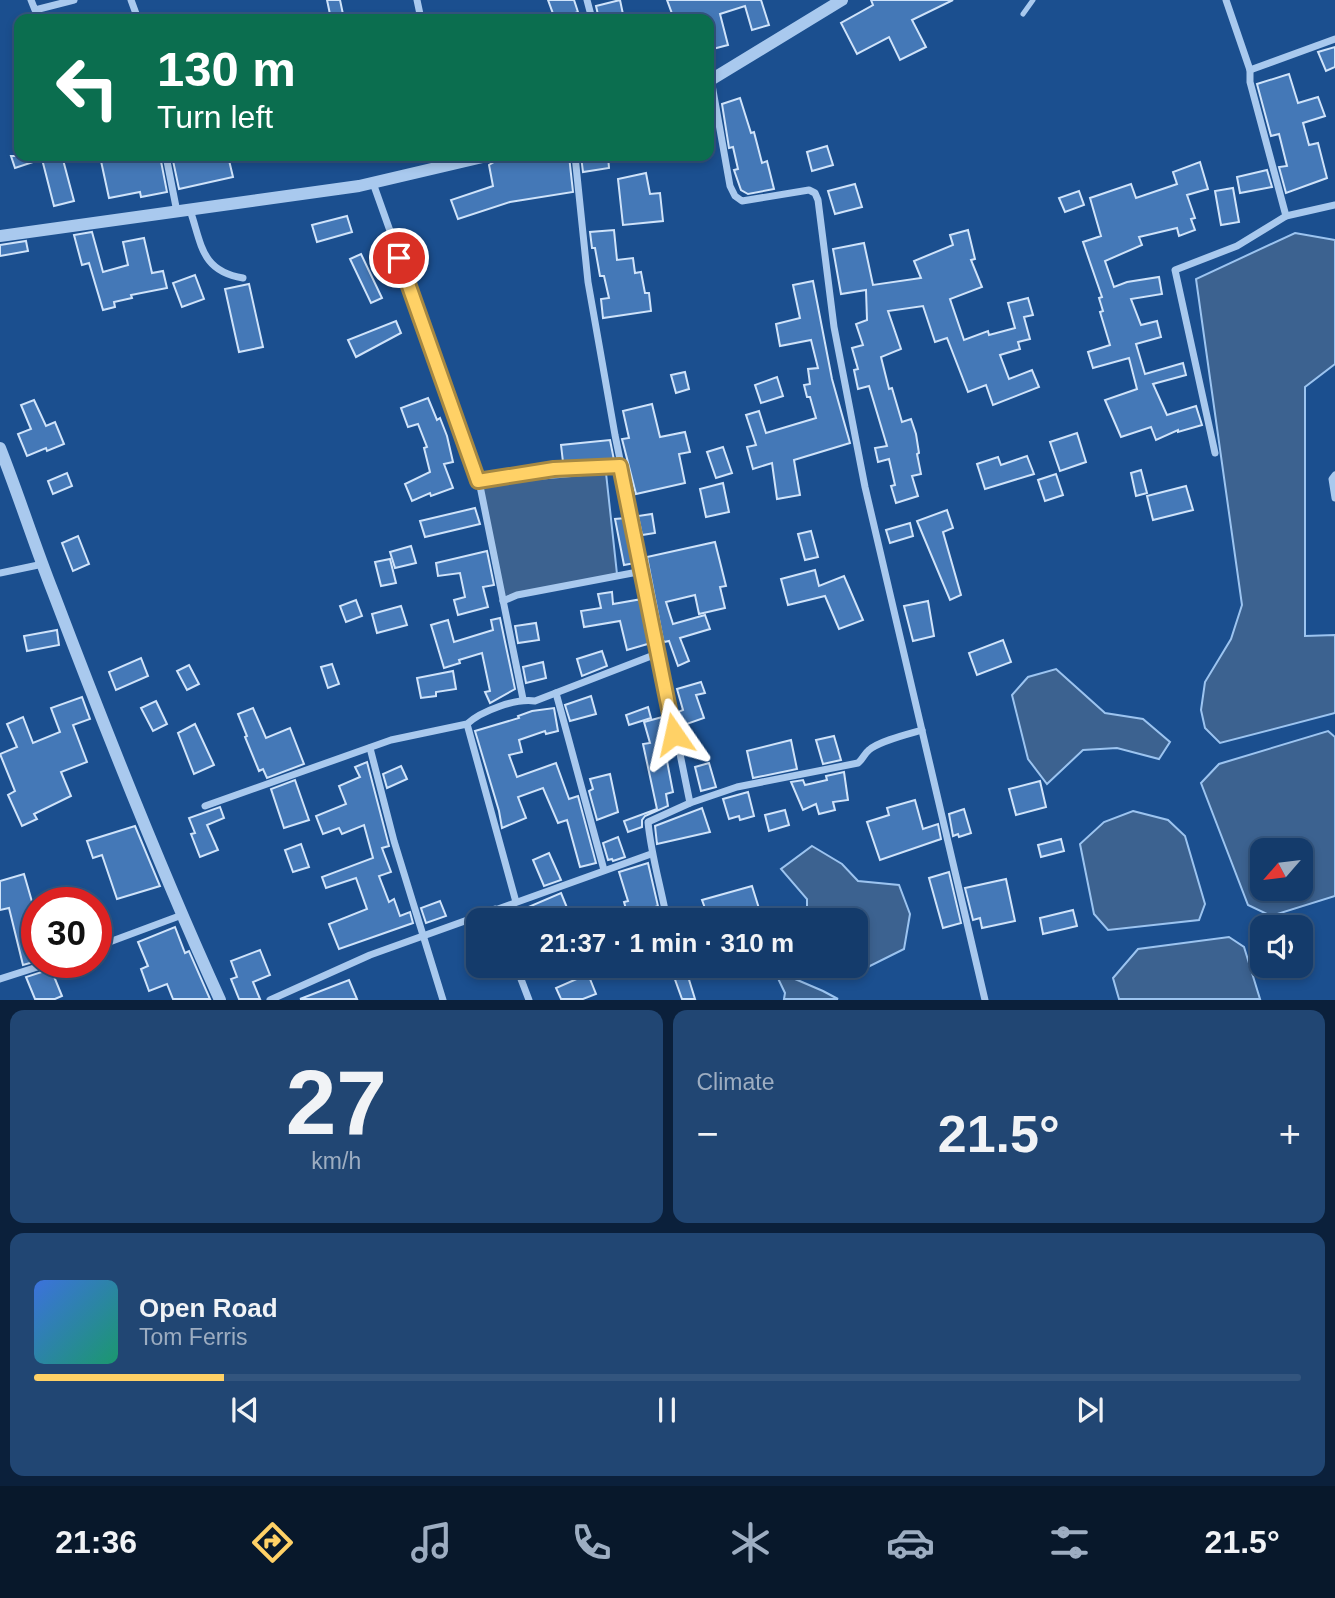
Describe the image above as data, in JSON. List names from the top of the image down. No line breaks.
{"north":"bottom left","page":{"turn":["130 m","Turn left"],"limit":"30","trip":"21:37 · 1 min · 310 m","tile":[["27","km/h"],"Climate"],"heat":["−","21.5°","+"],"song":["Open Road","Tom Ferris"],"tabs":["21:36","21.5°"]}}
